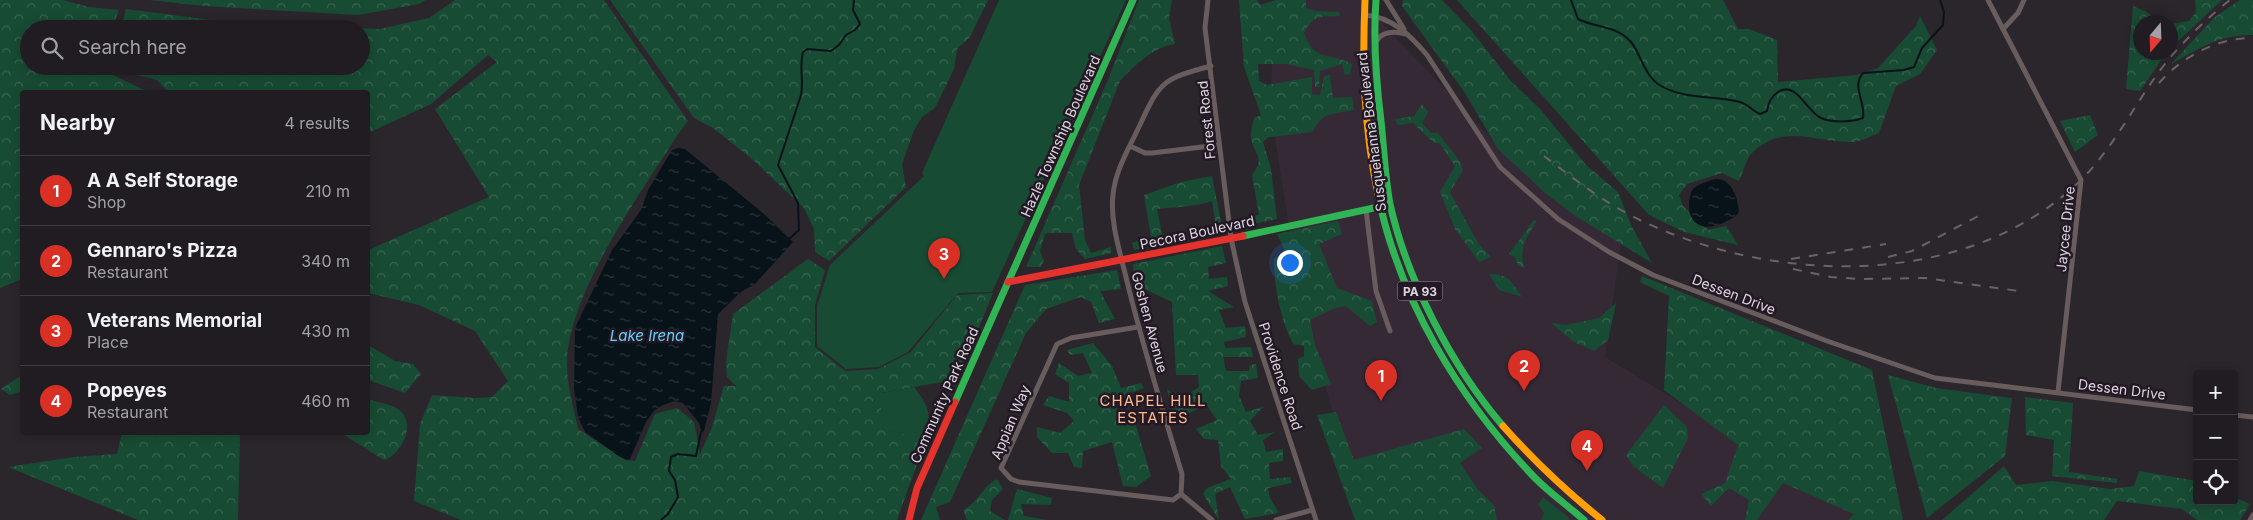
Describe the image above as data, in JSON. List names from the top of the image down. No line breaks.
{"streets":{"main road":["Susquehanna Boulevard","Hazle Township Boulevard","Pecora Boulevard","PA 93","Community Park Road"],"street":["Forest Road","Jaycee Drive","Dessen Drive","Goshen Avenue","Providence Road","Appian Way"]},"crossings":[["Forest Road","Pecora Boulevard"],["Forest Road","Goshen Avenue"],["Forest Road","Providence Road"],["Susquehanna Boulevard","Pecora Boulevard"],["Susquehanna Boulevard","Dessen Drive"],["Hazle Township Boulevard","Pecora Boulevard"],["Hazle Township Boulevard","Community Park Road"],["Jaycee Drive","Dessen Drive"],["Pecora Boulevard","Goshen Avenue"],["Pecora Boulevard","Providence Road"],["Pecora Boulevard","Community Park Road"],["Goshen Avenue","Appian Way"]],"districts":["CHAPEL HILL ESTATES"],"water":["Lake Irena"],"north":"bottom","page":{"search":"Search here","heading":["Nearby","4 results"],"list":[{"mark":"1","name":"A A Self Storage","note":"Shop","value":"210 m"},{"mark":"2","name":"Gennaro's Pizza","note":"Restaurant","value":"340 m"},{"mark":"3","name":"Veterans Memorial","note":"Place","value":"430 m"},{"mark":"4","name":"Popeyes","note":"Restaurant","value":"460 m"}],"pins":["3","2","1","4"],"map_buttons":["+","−"]}}
